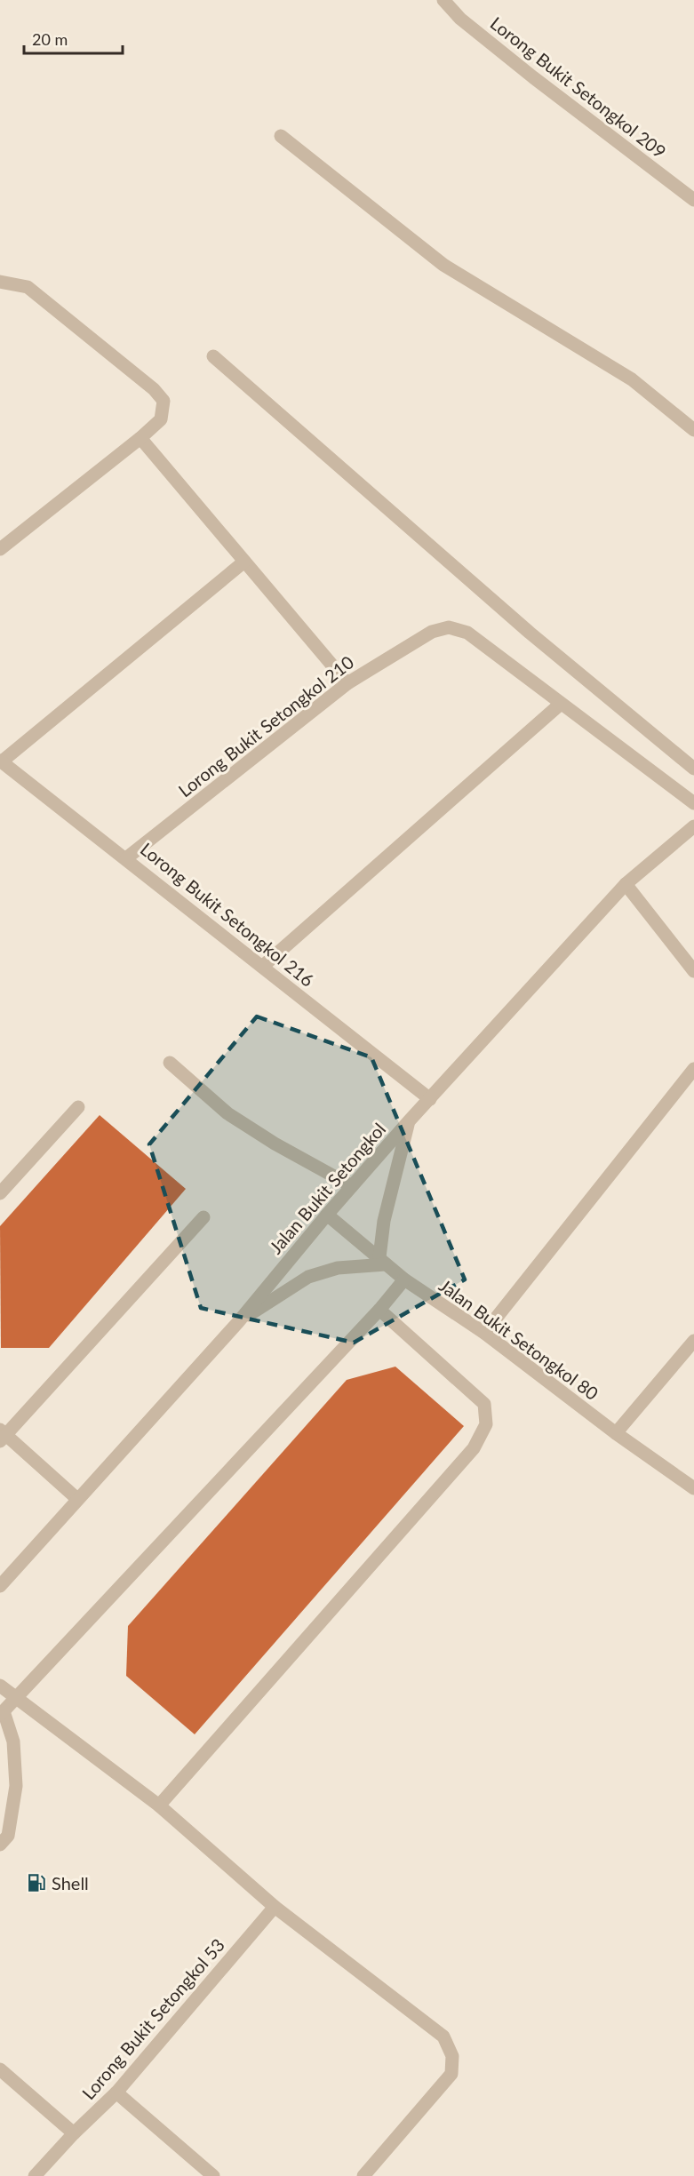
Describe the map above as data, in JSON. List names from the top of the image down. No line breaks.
{"streets":{"street":["Lorong Bukit Setongkol 209","Lorong Bukit Setongkol 210","Lorong Bukit Setongkol 216","Jalan Bukit Setongkol","Jalan Bukit Setongkol 80","Lorong Bukit Setongkol 53"]},"crossings":[["Lorong Bukit Setongkol 210","Lorong Bukit Setongkol 216"],["Lorong Bukit Setongkol 216","Jalan Bukit Setongkol"],["Jalan Bukit Setongkol","Jalan Bukit Setongkol 80"]],"places":{"fuel station":["Shell"]},"scale_bar":"20 m"}
